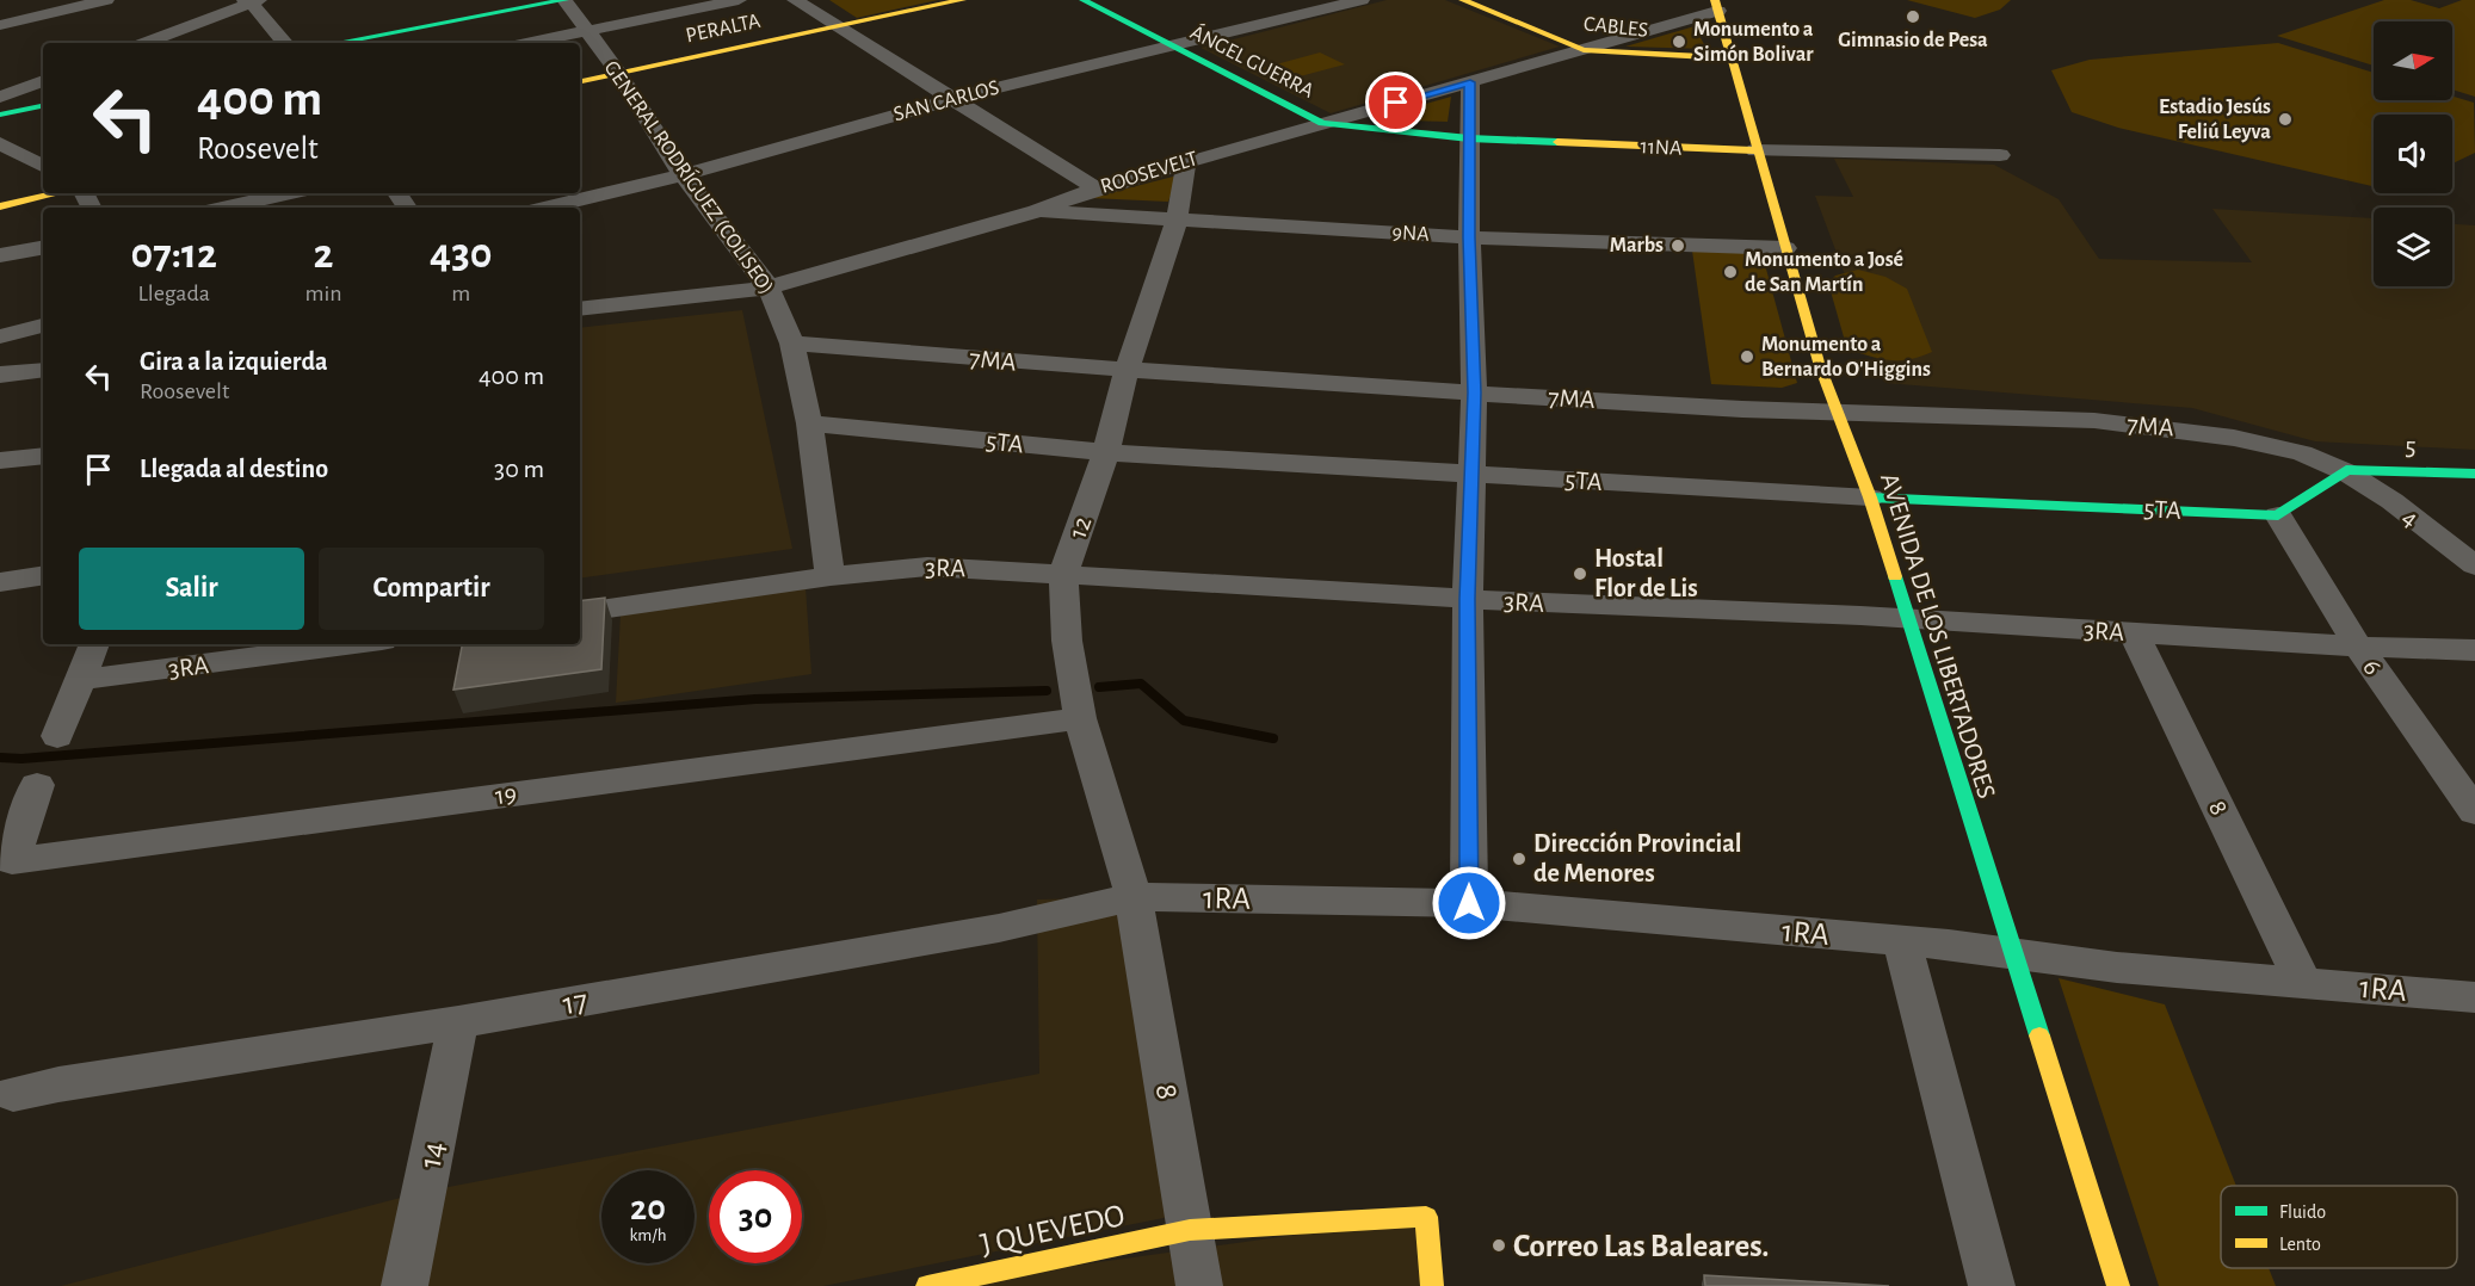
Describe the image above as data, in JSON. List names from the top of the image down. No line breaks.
{"streets":{"street":["CABLES","PERALTA","ÁNGEL GUERRA","SAN CARLOS","11NA","ROOSEVELT","GENERAL RODRÍGUEZ (COLISEO)","9NA","7MA","5TA","5","4","12","3RA","AVENIDA DE LOS LIBERTADORES","6","19","8","1RA","17","14","J QUEVEDO"]},"crossings":[["CABLES","ROOSEVELT"],["CABLES","AVENIDA DE LOS LIBERTADORES"],["PERALTA","GENERAL RODRÍGUEZ (COLISEO)"],["ÁNGEL GUERRA","SAN CARLOS"],["ÁNGEL GUERRA","11NA"],["ÁNGEL GUERRA","ROOSEVELT"],["SAN CARLOS","GENERAL RODRÍGUEZ (COLISEO)"],["11NA","ROOSEVELT"],["11NA","AVENIDA DE LOS LIBERTADORES"],["ROOSEVELT","GENERAL RODRÍGUEZ (COLISEO)"],["ROOSEVELT","9NA"],["ROOSEVELT","12"],["ROOSEVELT","AVENIDA DE LOS LIBERTADORES"],["GENERAL RODRÍGUEZ (COLISEO)","7MA"],["GENERAL RODRÍGUEZ (COLISEO)","5TA"],["GENERAL RODRÍGUEZ (COLISEO)","3RA"],["9NA","12"],["9NA","AVENIDA DE LOS LIBERTADORES"],["7MA","5"],["7MA","4"],["7MA","12"],["7MA","AVENIDA DE LOS LIBERTADORES"],["5TA","12"],["5TA","AVENIDA DE LOS LIBERTADORES"],["5TA","6"],["5","4"],["12","3RA"],["12","19"],["12","8"],["12","1RA"],["12","17"],["3RA","AVENIDA DE LOS LIBERTADORES"],["3RA","6"],["3RA","8"],["AVENIDA DE LOS LIBERTADORES","1RA"],["8","1RA"],["8","17"],["8","J QUEVEDO"],["1RA","17"],["17","14"]],"places":["Gimnasio de Pesa","Monumento a Simón Bolivar","Estadio Jesús Feliú Leyva","Marbs","Monumento a José de San Martín","Monumento a Bernardo O'Higgins","Hostal Flor de Lis","Dirección Provincial de Menores","Correo Las Baleares."],"legend":["Fluido","Lento"],"north":"right","page":{"turn":["400 m","Roosevelt"],"eta":["07:12","Llegada","2","min","430","m"],"list":[{"name":"Gira a la izquierda","note":"Roosevelt","value":"400 m"},{"name":"Llegada al destino","value":"30 m"}],"buttons":["Salir","Compartir"],"speed":"20 km/h","limit":"30"}}
